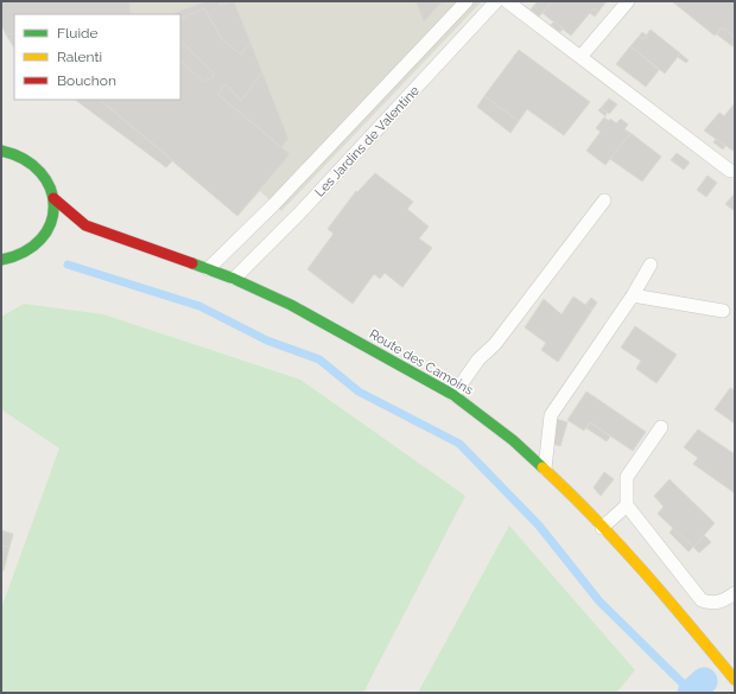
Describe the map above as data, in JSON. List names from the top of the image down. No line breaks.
{"streets":{"main road":["Route des Camoins"],"lane":["Les Jardins de Valentine"]},"crossings":[["Les Jardins de Valentine","Route des Camoins"]],"legend":["Fluide","Ralenti","Bouchon"]}
